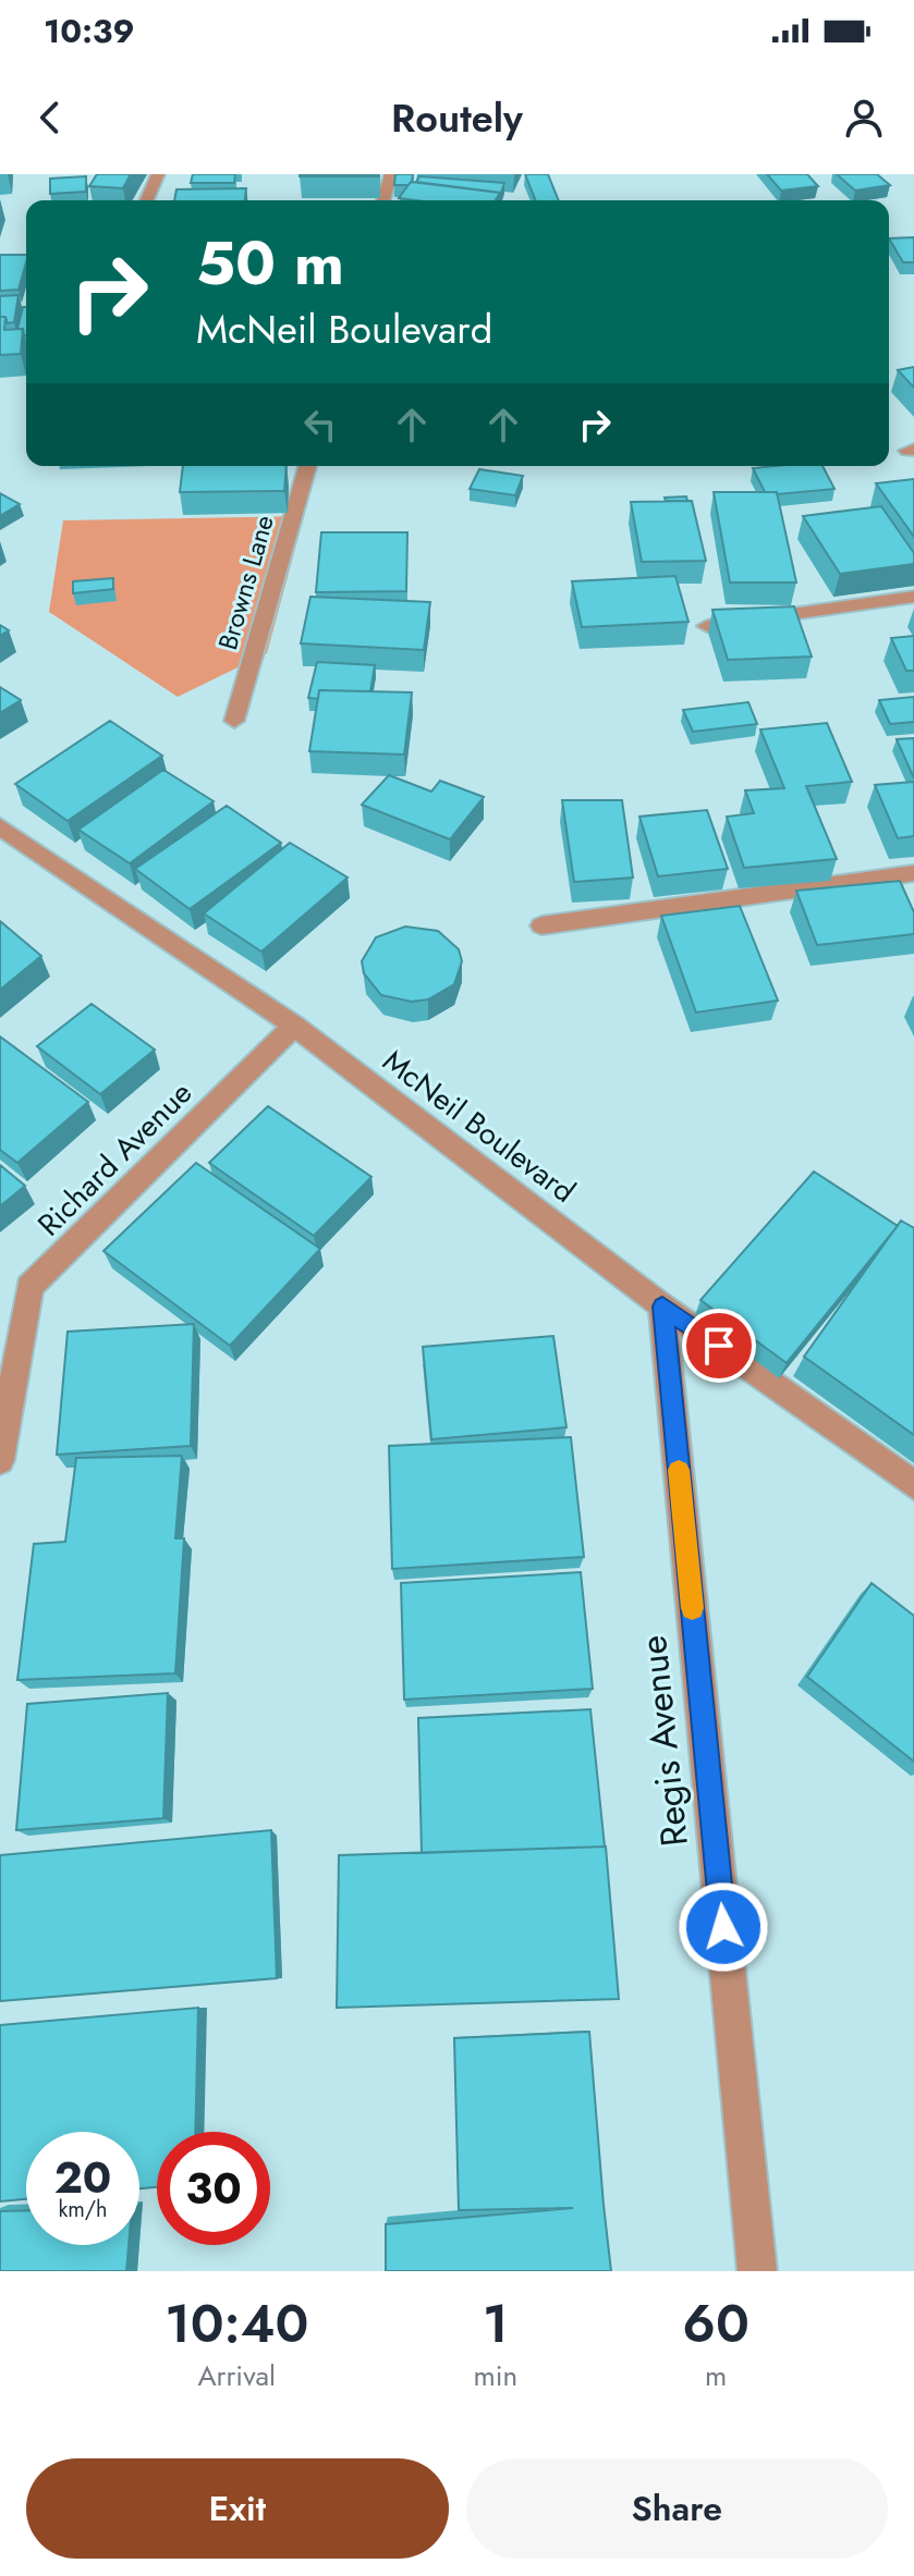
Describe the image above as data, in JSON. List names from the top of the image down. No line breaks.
{"streets":{"street":["Browns Lane","McNeil Boulevard","Richard Avenue","Regis Avenue"]},"crossings":[["McNeil Boulevard","Richard Avenue"],["McNeil Boulevard","Regis Avenue"]],"page":{"status":"10:39","header":"Routely","turn":["50 m","McNeil Boulevard"],"speed":"20 km/h","limit":"30","eta":["10:40","Arrival","1","min","60","m"],"buttons":["Exit","Share"]}}
